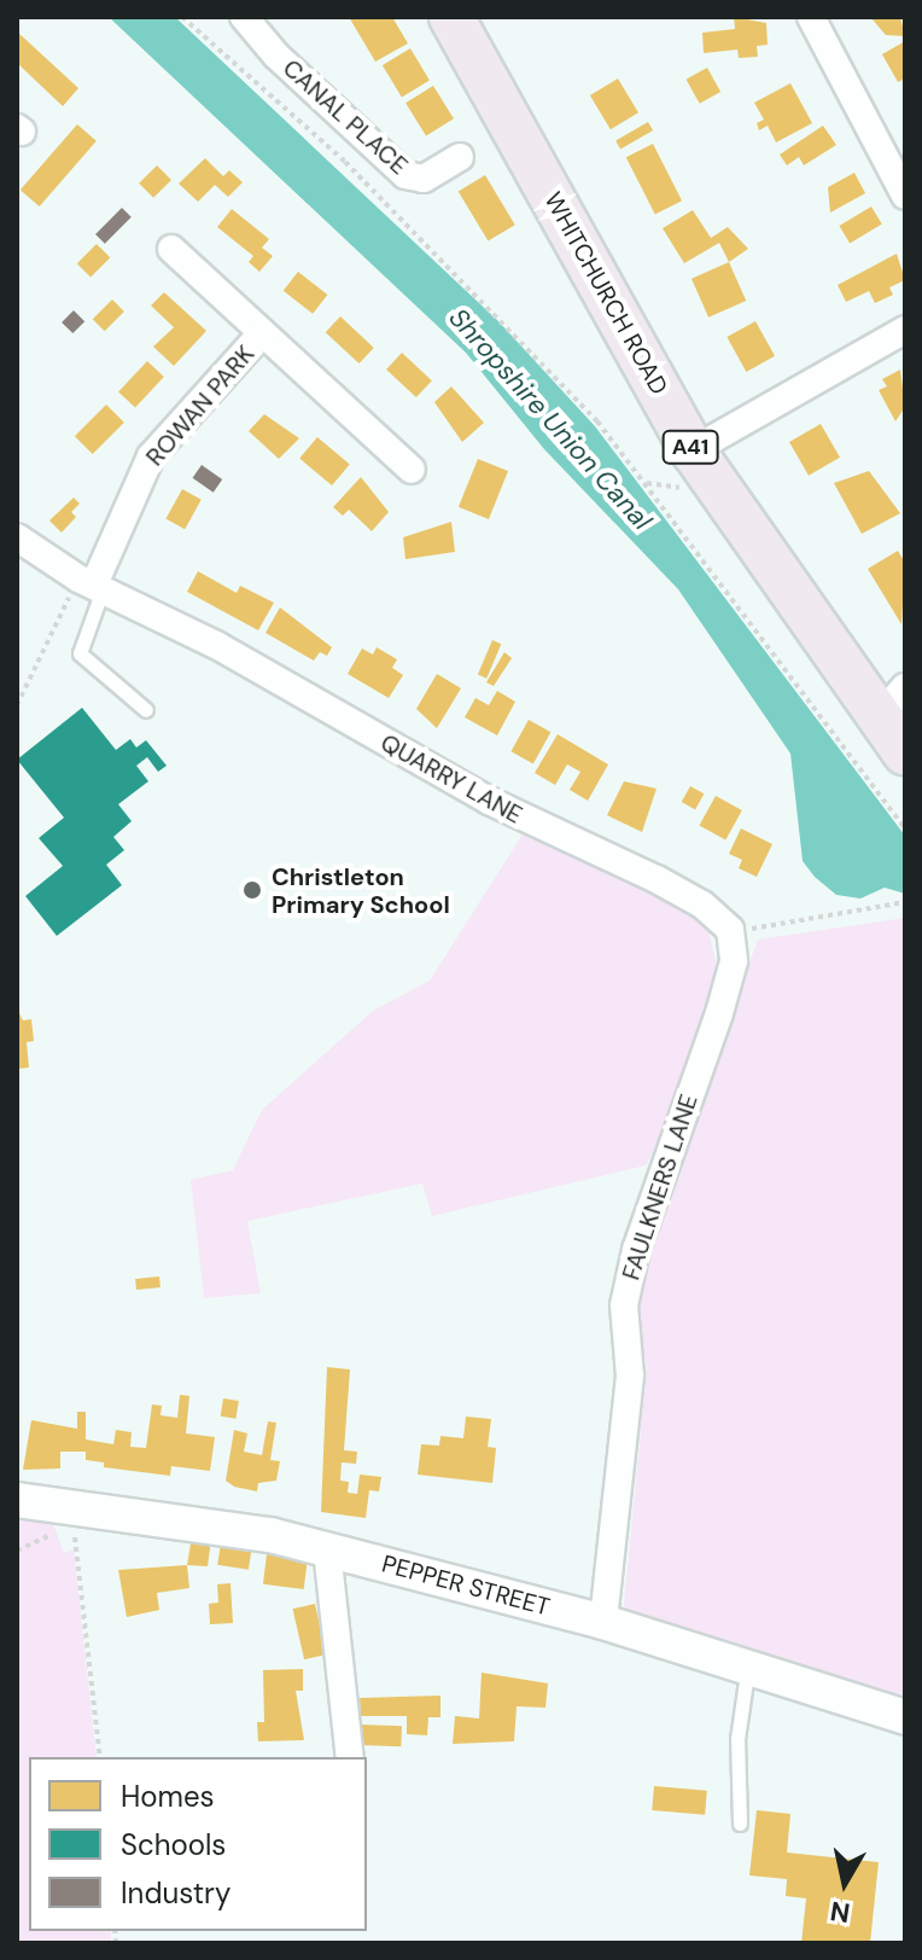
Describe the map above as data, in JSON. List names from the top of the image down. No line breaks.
{"streets":{"highway":["WHITCHURCH ROAD","A41"],"street":["CANAL PLACE","ROWAN PARK","QUARRY LANE","FAULKNERS LANE","PEPPER STREET"]},"crossings":[["ROWAN PARK","QUARRY LANE"],["QUARRY LANE","FAULKNERS LANE"],["FAULKNERS LANE","PEPPER STREET"]],"water":["Shropshire Union Canal"],"places":["Christleton Primary School"],"legend":["Homes","Schools","Industry"],"north":"bottom"}
